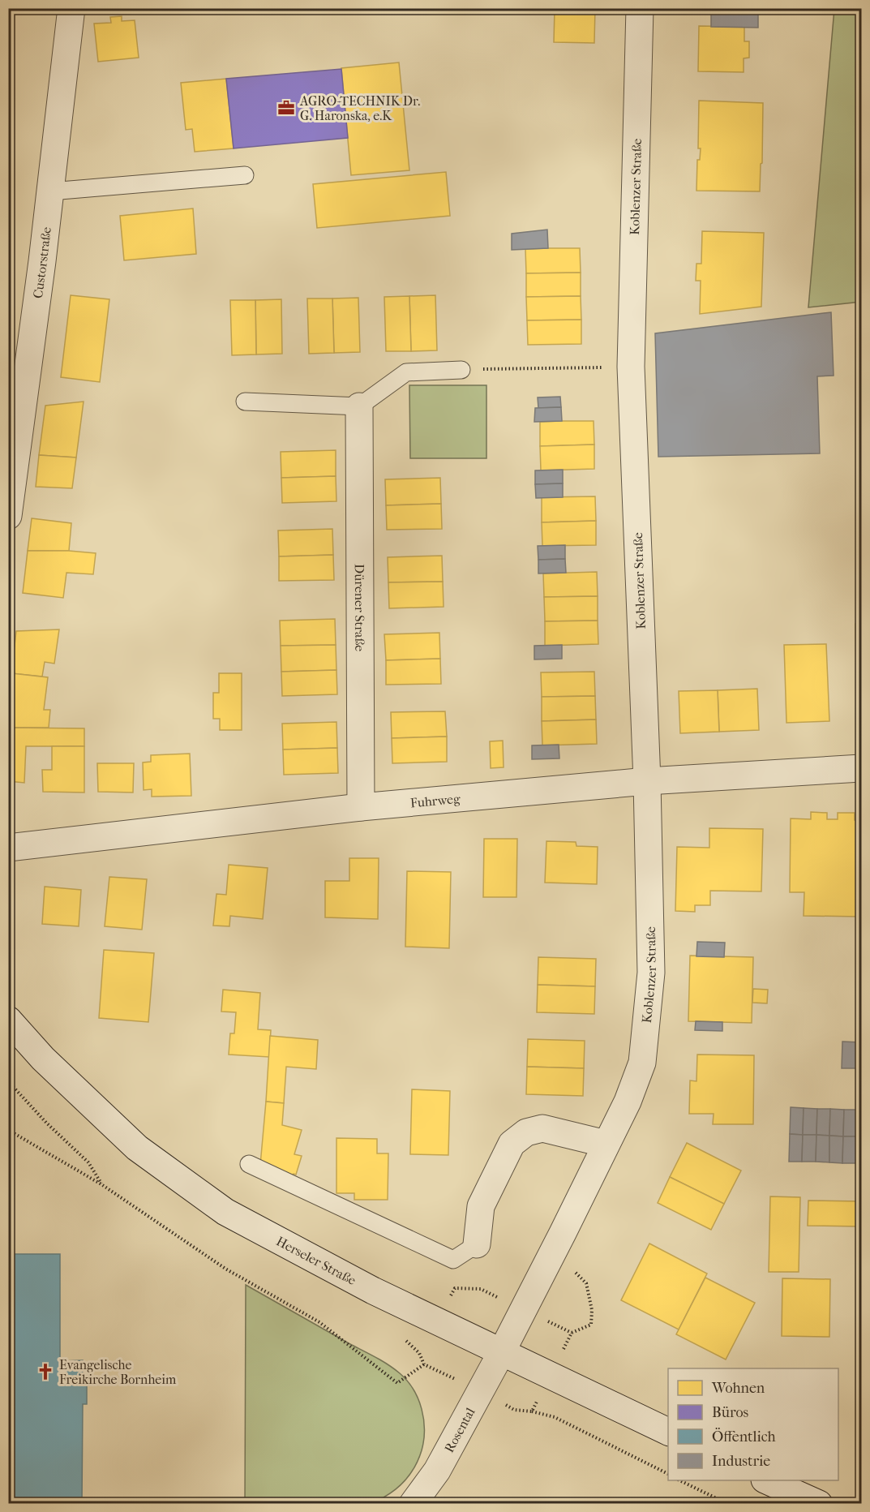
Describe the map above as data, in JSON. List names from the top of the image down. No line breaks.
{"streets":{"street":["Koblenzer Straße","Custorstraße","Dürener Straße","Fuhrweg","Herseler Straße","Rosental"]},"crossings":[["Koblenzer Straße","Fuhrweg"],["Koblenzer Straße","Herseler Straße"],["Koblenzer Straße","Rosental"],["Dürener Straße","Fuhrweg"],["Herseler Straße","Rosental"]],"places":{"office":["AGRO-TECHNIK Dr. G. Haronska, e.K"],"church":["Evangelische Freikirche Bornheim"]},"legend":["Wohnen","Büros","Öffentlich","Industrie"]}
